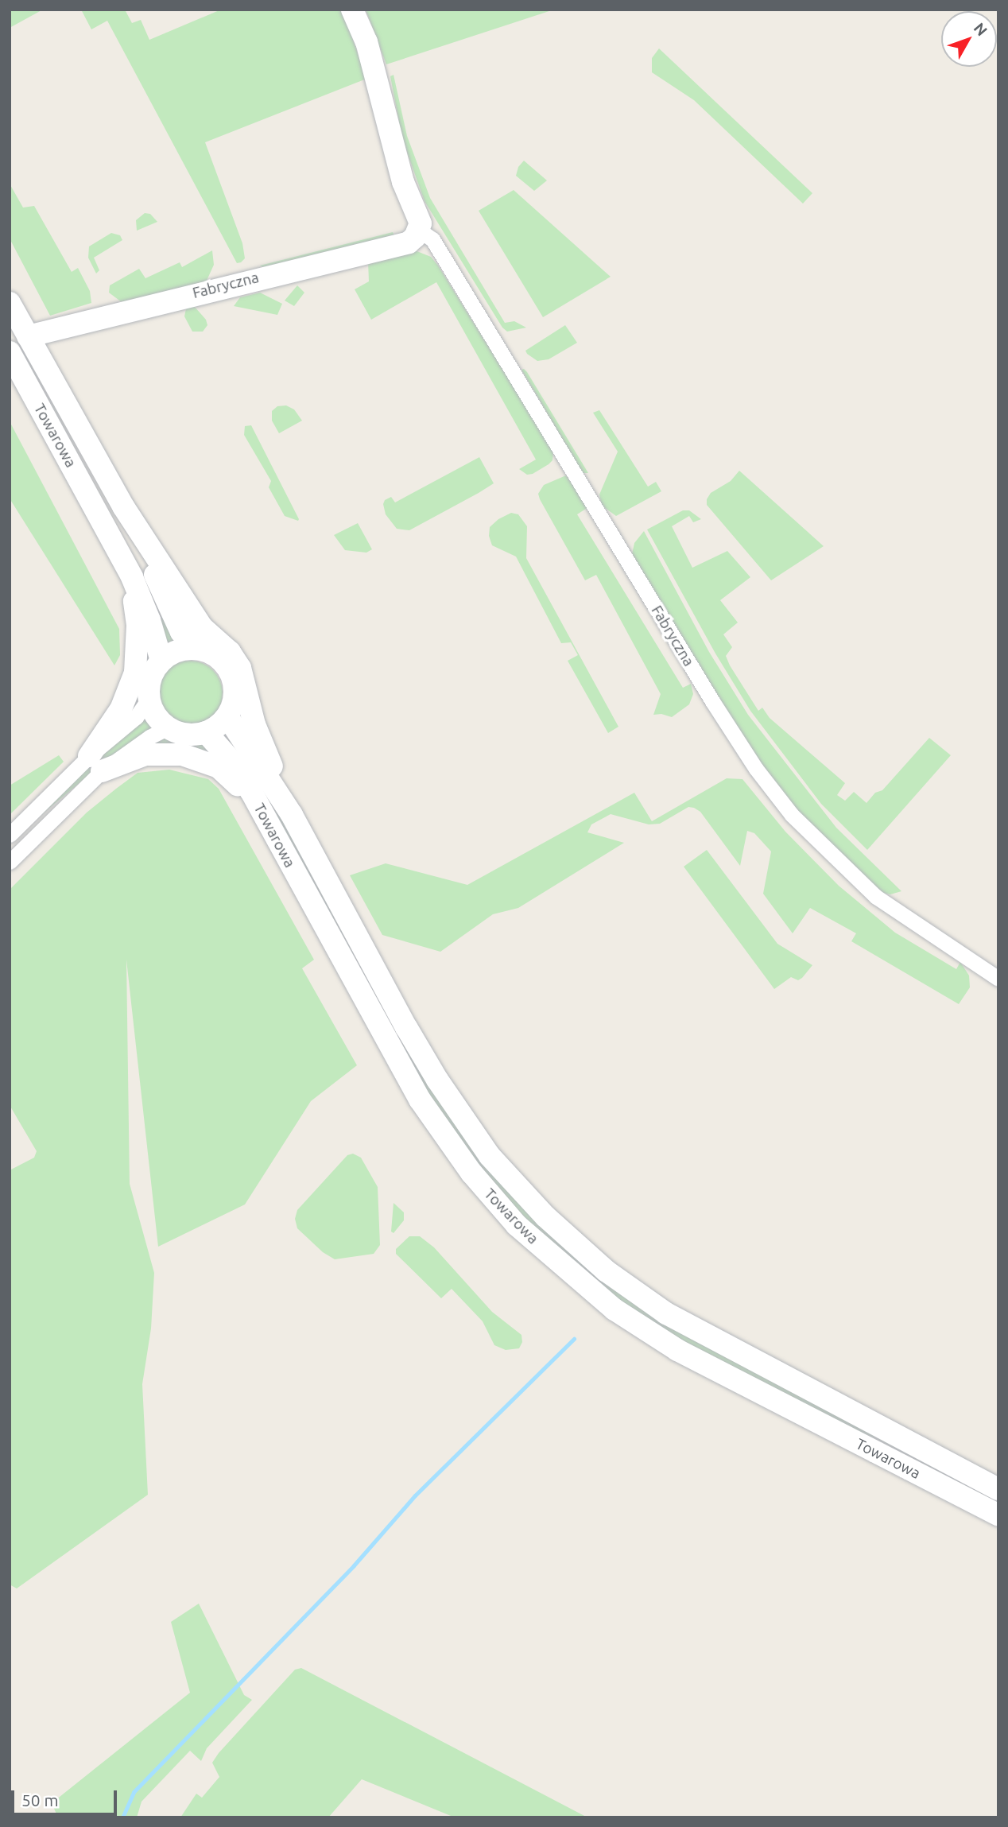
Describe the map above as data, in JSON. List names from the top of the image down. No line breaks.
{"streets":{"street":["Fabryczna","Towarowa"]},"crossings":[["Fabryczna","Towarowa"]],"scale_bar":"50 m","north":"top right"}
